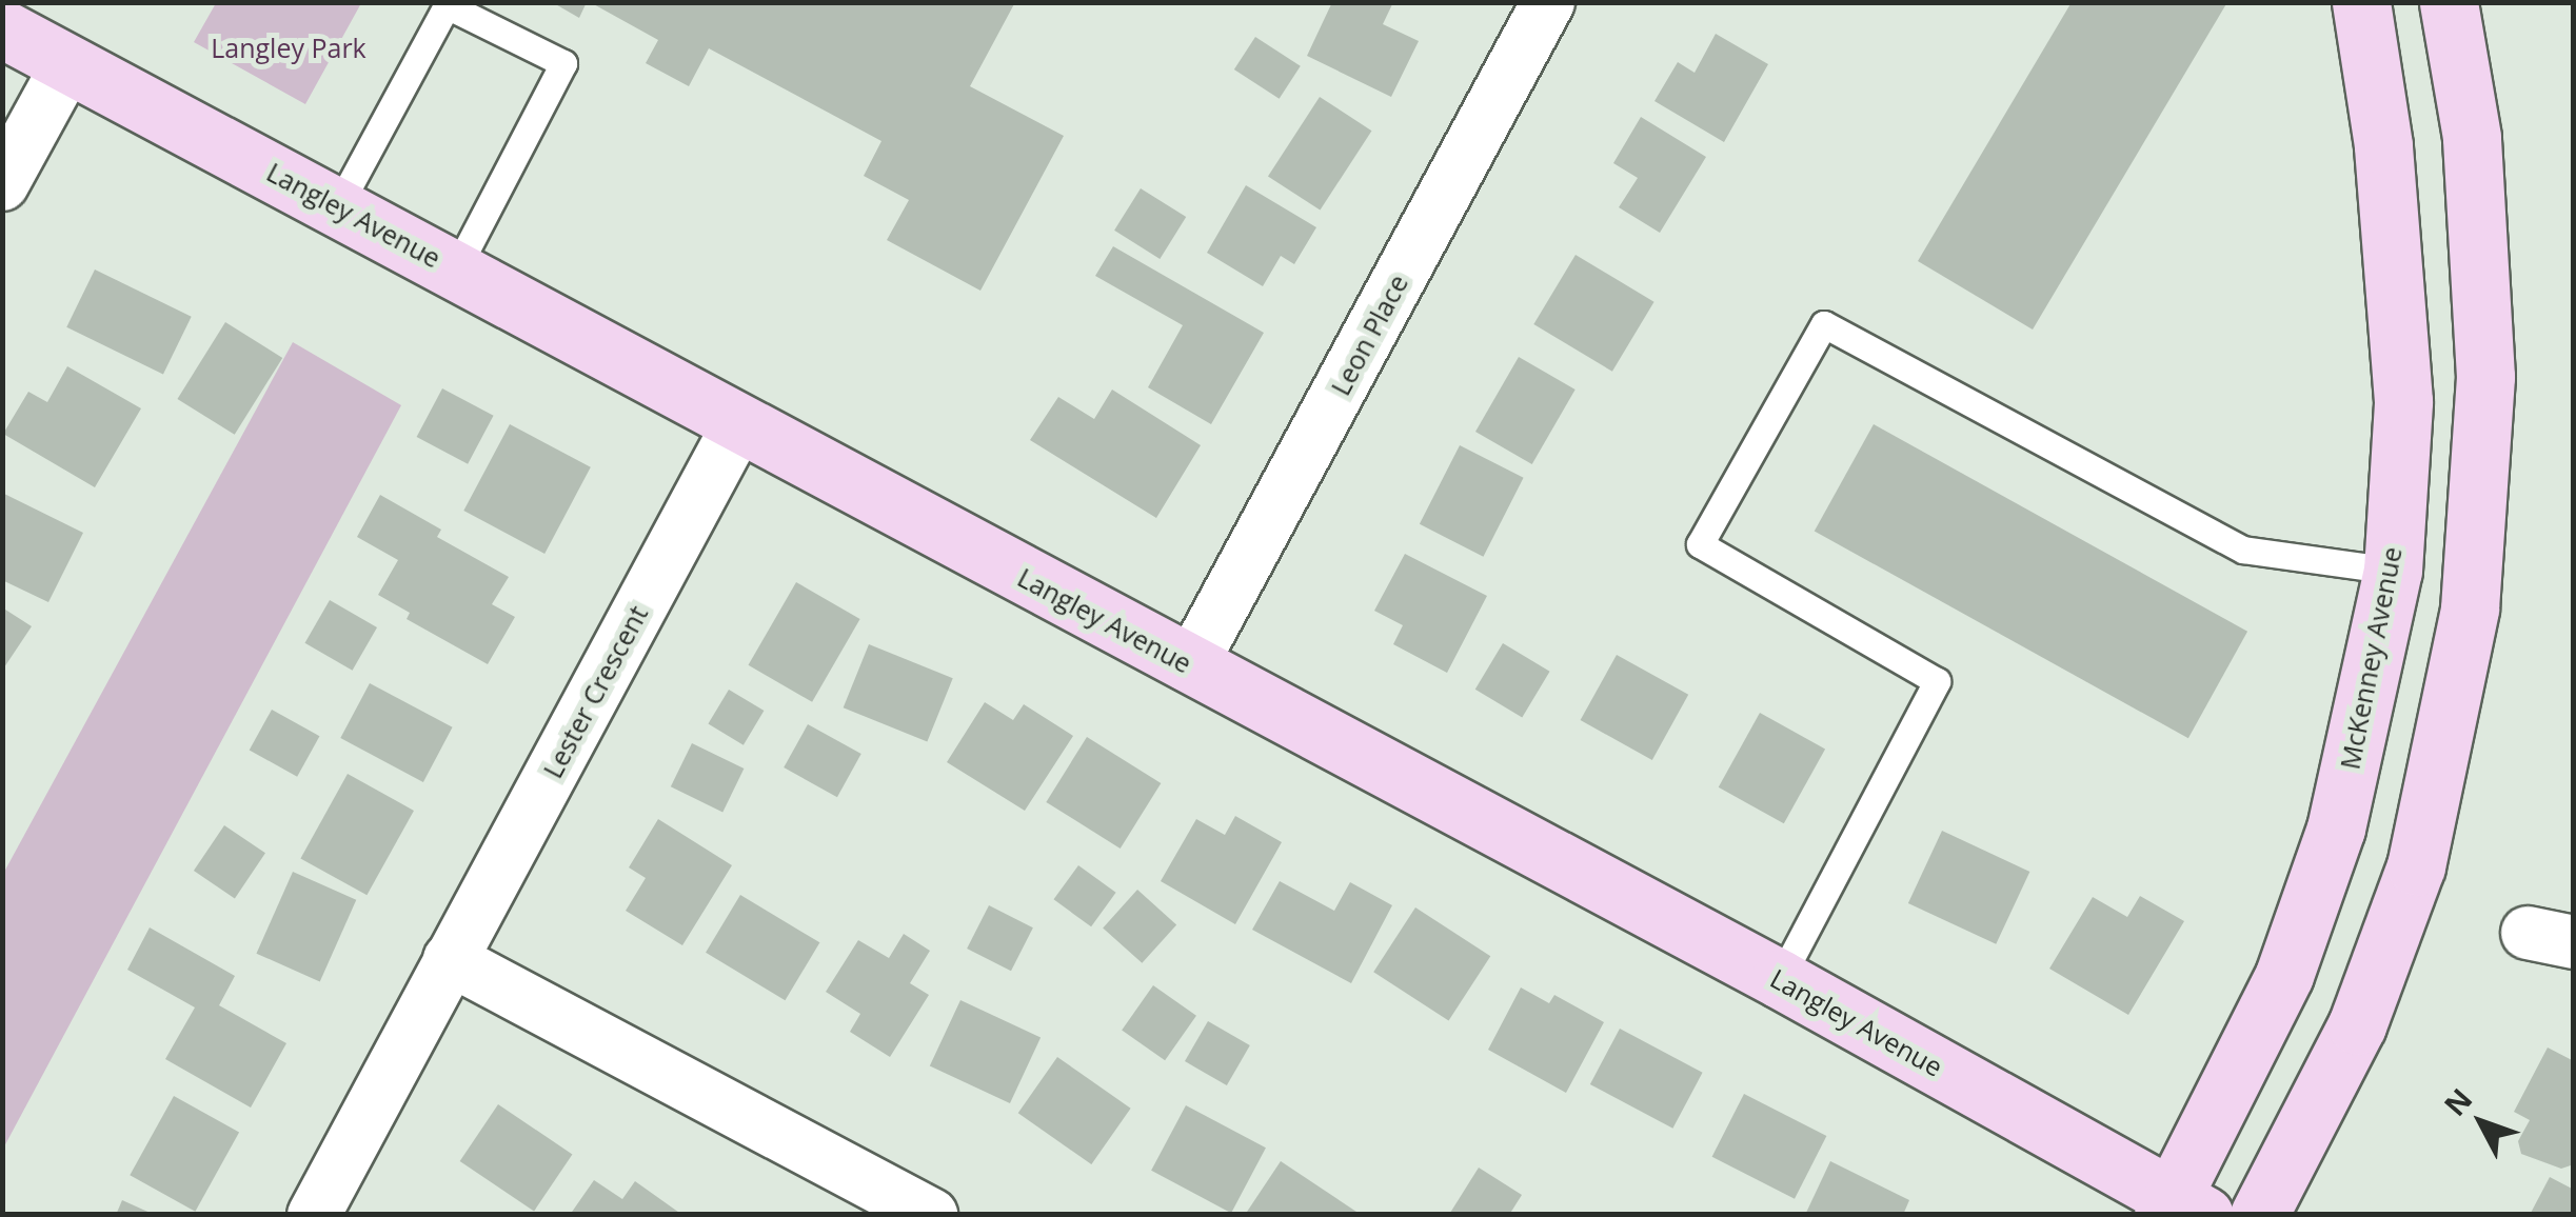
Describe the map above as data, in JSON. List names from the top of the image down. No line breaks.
{"streets":{"main road":["Langley Avenue","McKenney Avenue"],"street":["Leon Place","Lester Crescent"]},"crossings":[["Langley Avenue","Leon Place"],["Langley Avenue","McKenney Avenue"],["Langley Avenue","Lester Crescent"]],"parks":["Langley Park"],"north":"top left"}
